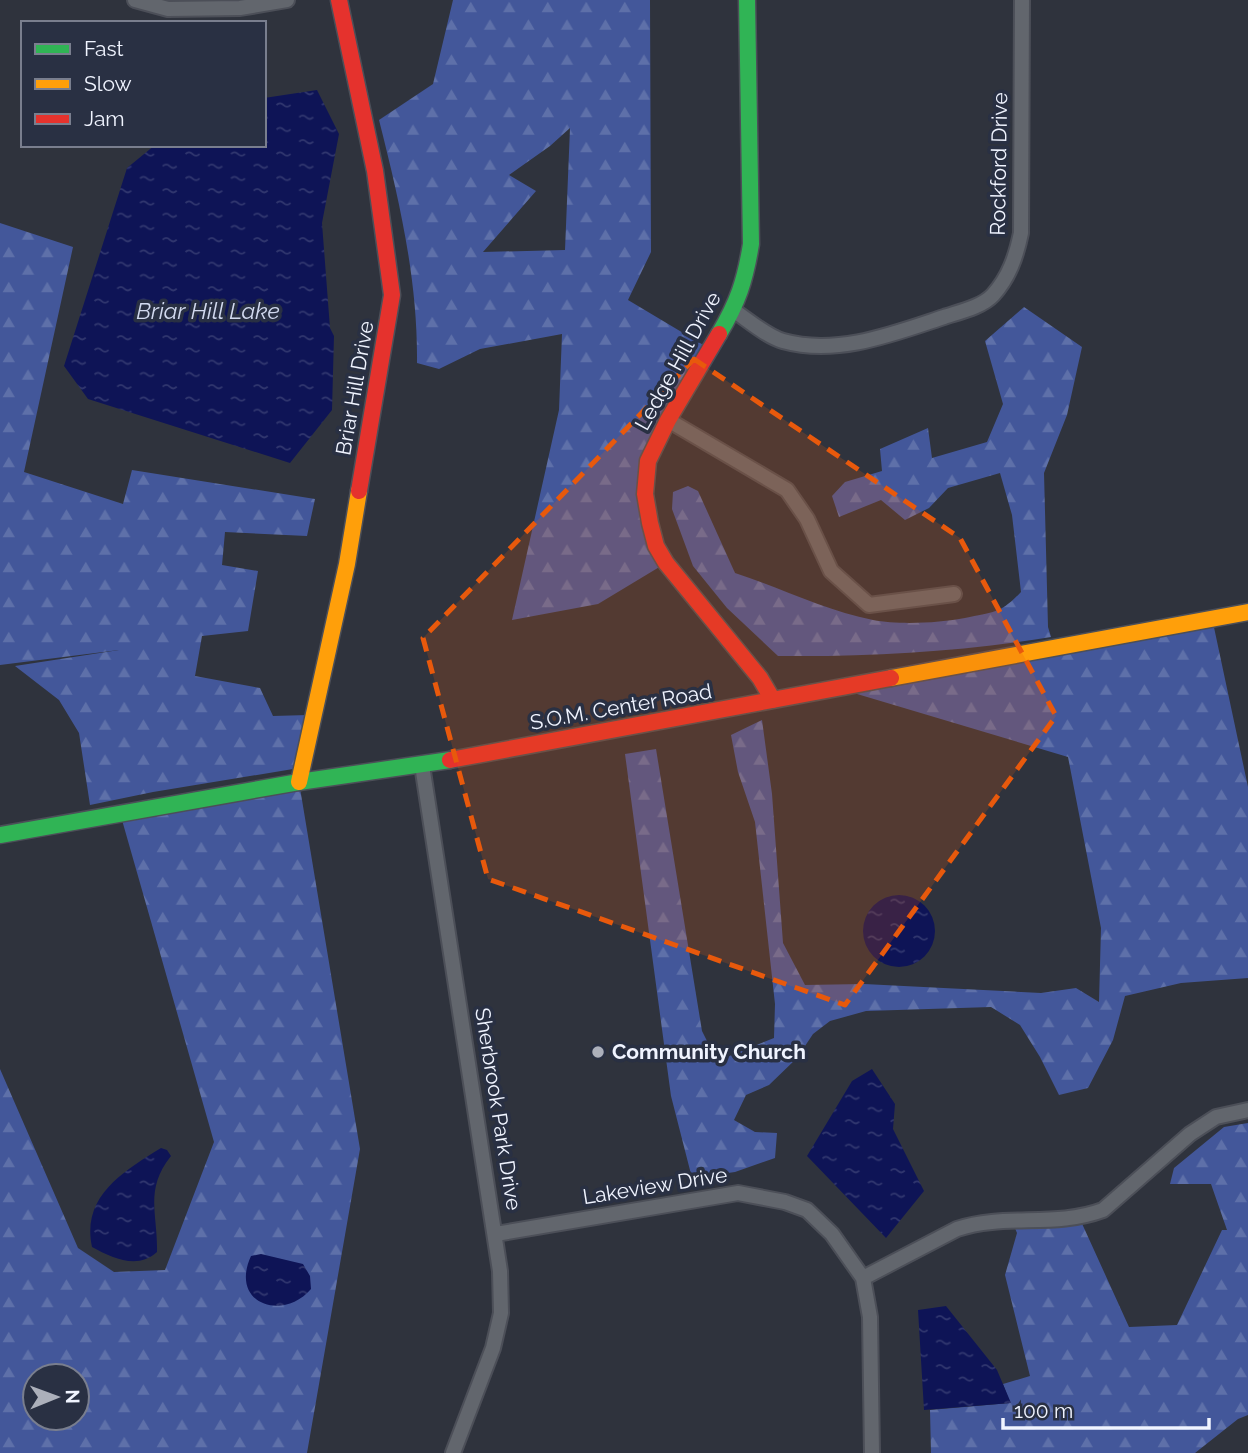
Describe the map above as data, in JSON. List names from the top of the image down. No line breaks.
{"streets":{"street":["Rockford Drive","Ledge Hill Drive","Briar Hill Drive","S.O.M. Center Road","Sherbrook Park Drive","Lakeview Drive"]},"crossings":[["Rockford Drive","Ledge Hill Drive"],["Ledge Hill Drive","S.O.M. Center Road"],["Briar Hill Drive","S.O.M. Center Road"],["S.O.M. Center Road","Sherbrook Park Drive"],["Sherbrook Park Drive","Lakeview Drive"]],"water":["Briar Hill Lake"],"places":["Community Church"],"legend":["Fast","Slow","Jam"],"scale_bar":"100 m","north":"right"}
